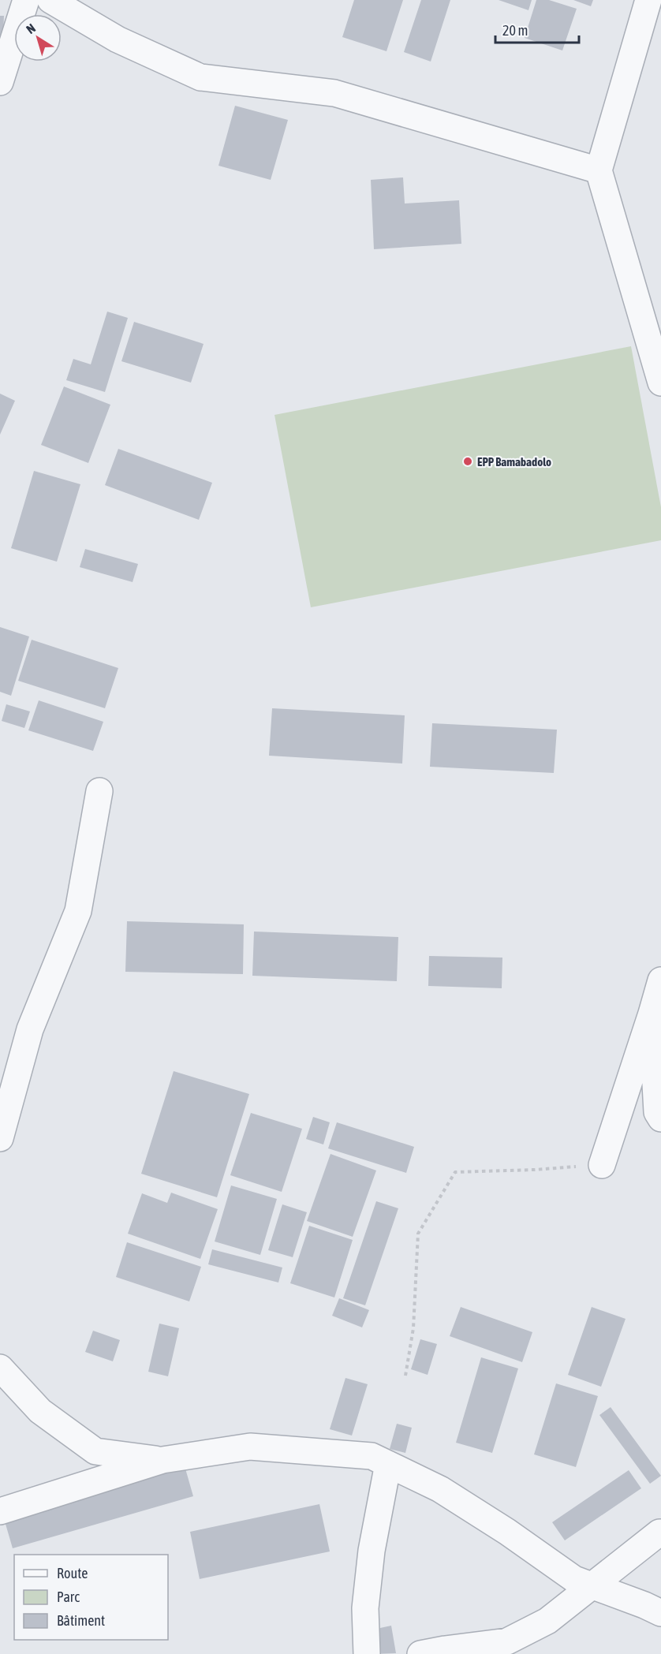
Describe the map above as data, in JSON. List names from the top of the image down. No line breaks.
{"places":["EPP Bamabadolo"],"legend":["Route","Parc","Bâtiment"],"scale_bar":"20 m","north":"top left"}
